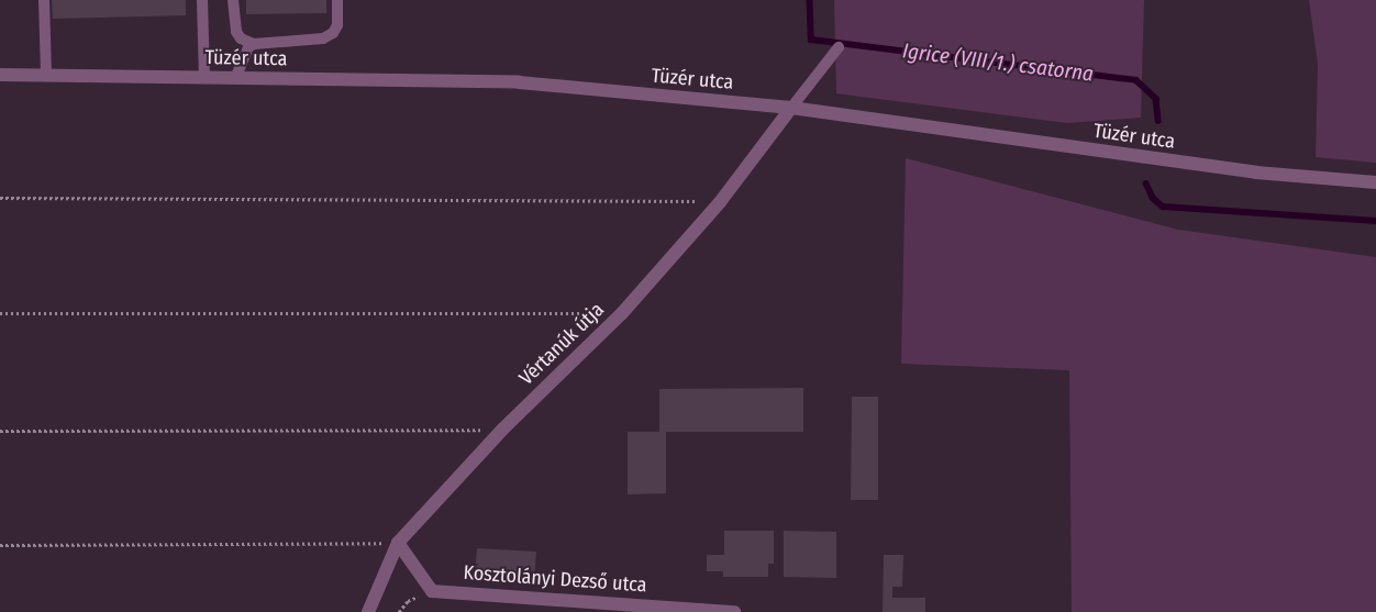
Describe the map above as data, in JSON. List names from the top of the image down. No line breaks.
{"streets":{"street":["Tüzér utca","Vértanúk útja","Kosztolányi Dezső utca"]},"crossings":[["Tüzér utca","Vértanúk útja"]],"water":["Igrice (VIII/1.) csatorna"]}
